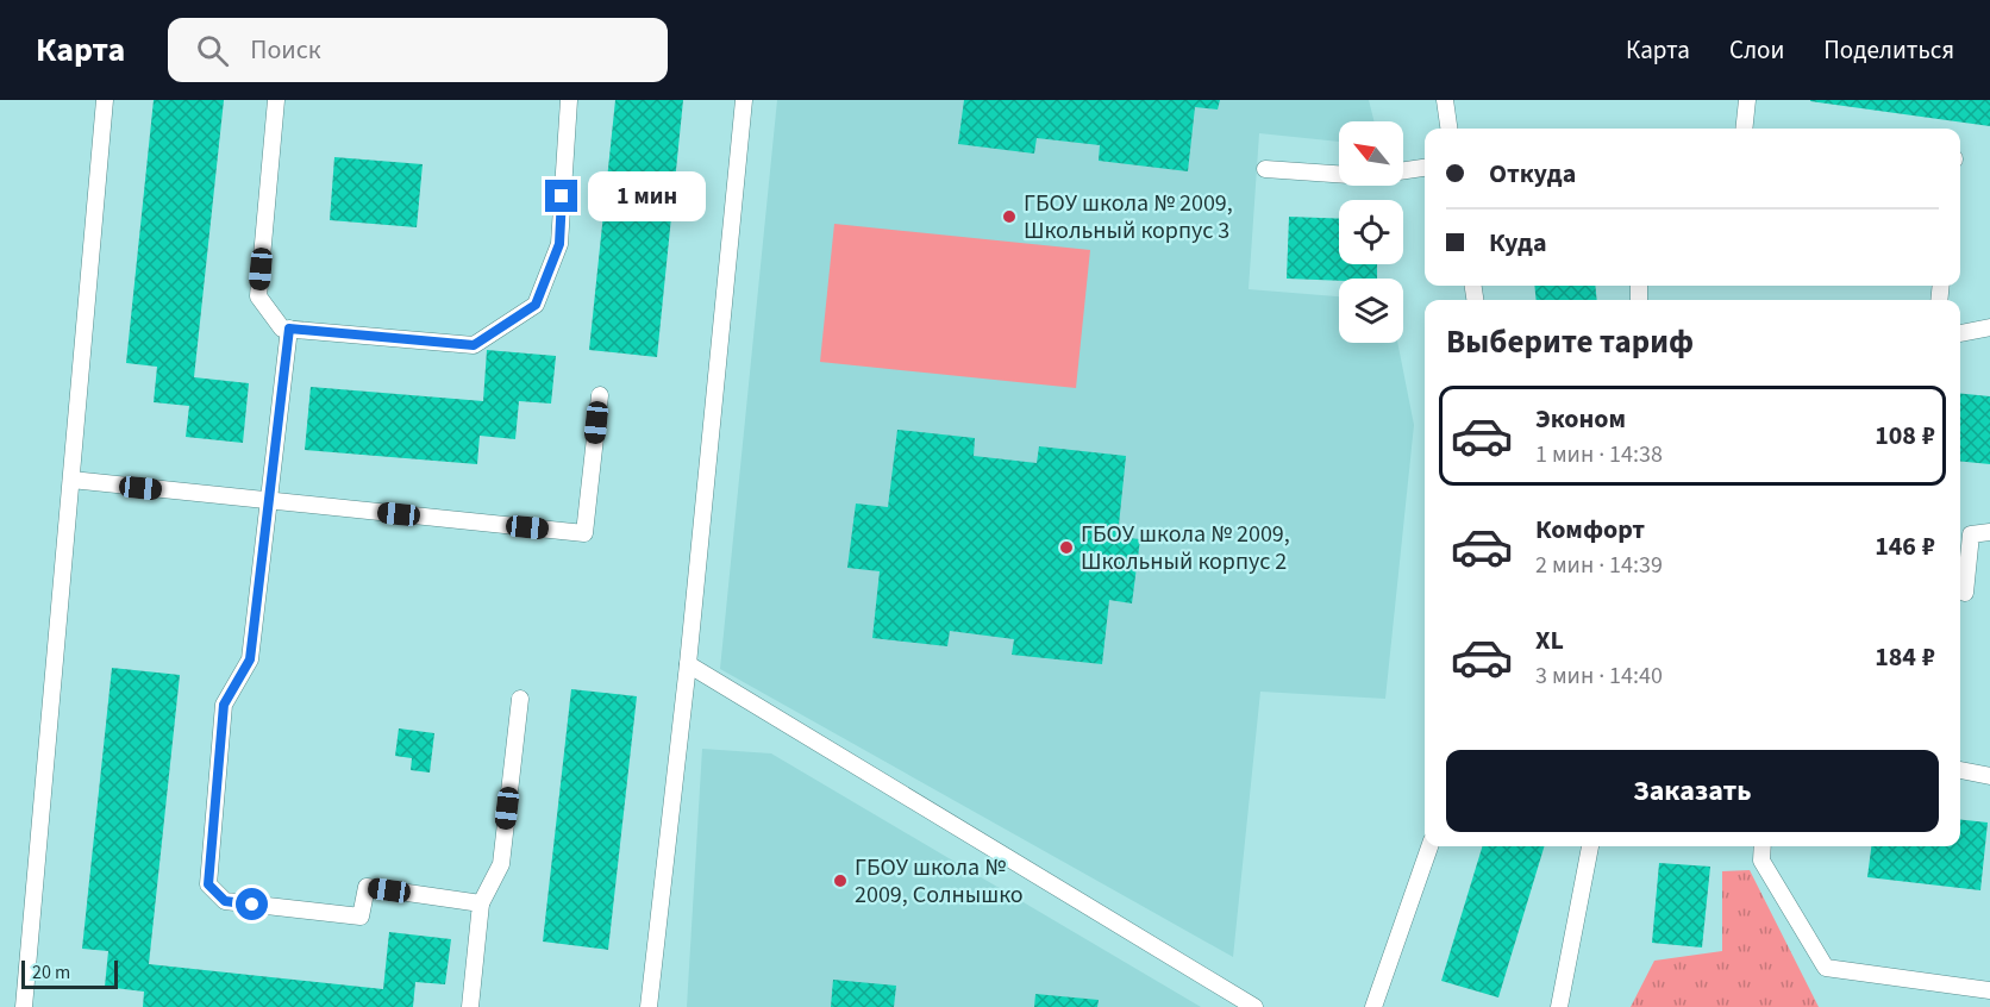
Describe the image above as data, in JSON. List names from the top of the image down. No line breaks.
{"places":["ГБОУ школа № 2009, Школьный корпус 3","ГБОУ школа № 2009, Школьный корпус 2","ГБОУ школа № 2009, Солнышко"],"scale_bar":"20 m","north":"top left","page":{"header":"Карта","search":"Поиск","nav":["Карта","Слои","Поделиться"],"banner":["Откуда","Куда"],"bubble":"1 мин","heading":"Выберите тариф","list":[{"name":"Эконом","note":"1 мин · 14:38","value":"108 ₽"},{"name":"Комфорт","note":"2 мин · 14:39","value":"146 ₽"},{"name":"XL","note":"3 мин · 14:40","value":"184 ₽"}],"buttons":"Заказать","scale":"20 m"}}
